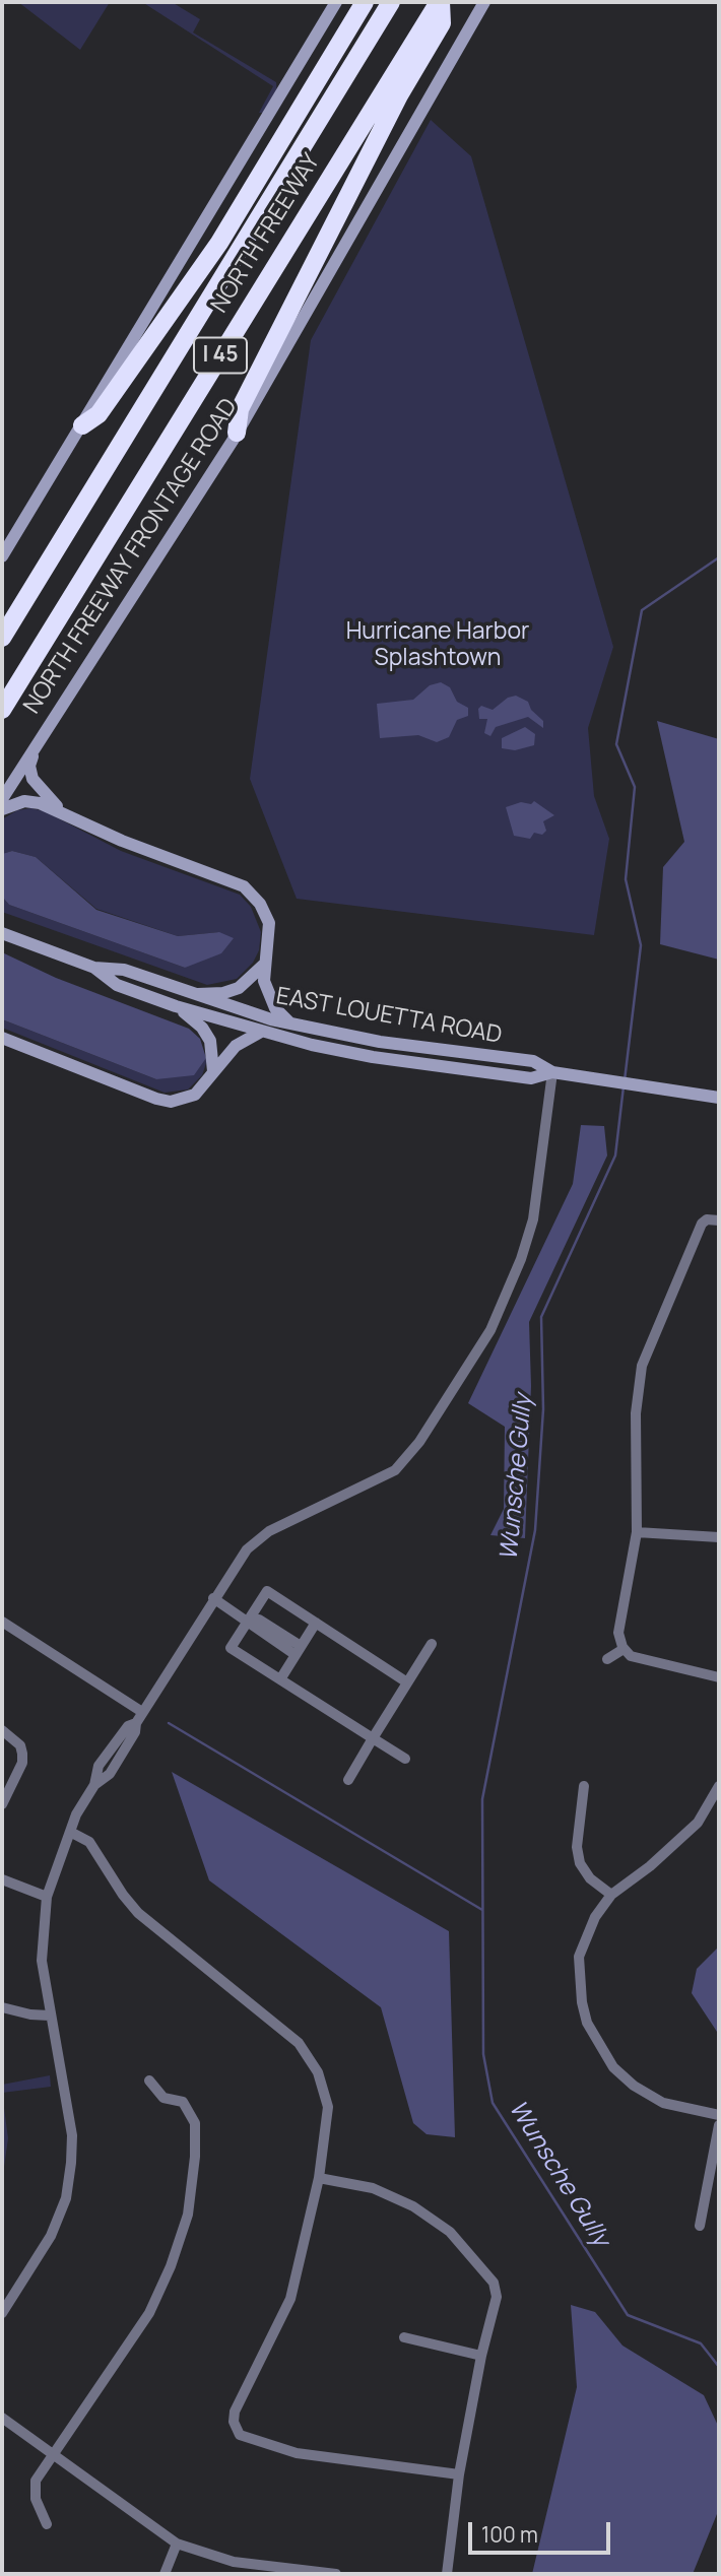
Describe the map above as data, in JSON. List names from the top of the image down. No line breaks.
{"streets":{"highway":["NORTH FREEWAY","I 45"],"main road":["NORTH FREEWAY FRONTAGE ROAD","EAST LOUETTA ROAD"]},"water":["Wunsche Gully"],"parks":["Hurricane Harbor Splashtown"],"scale_bar":"100 m"}
